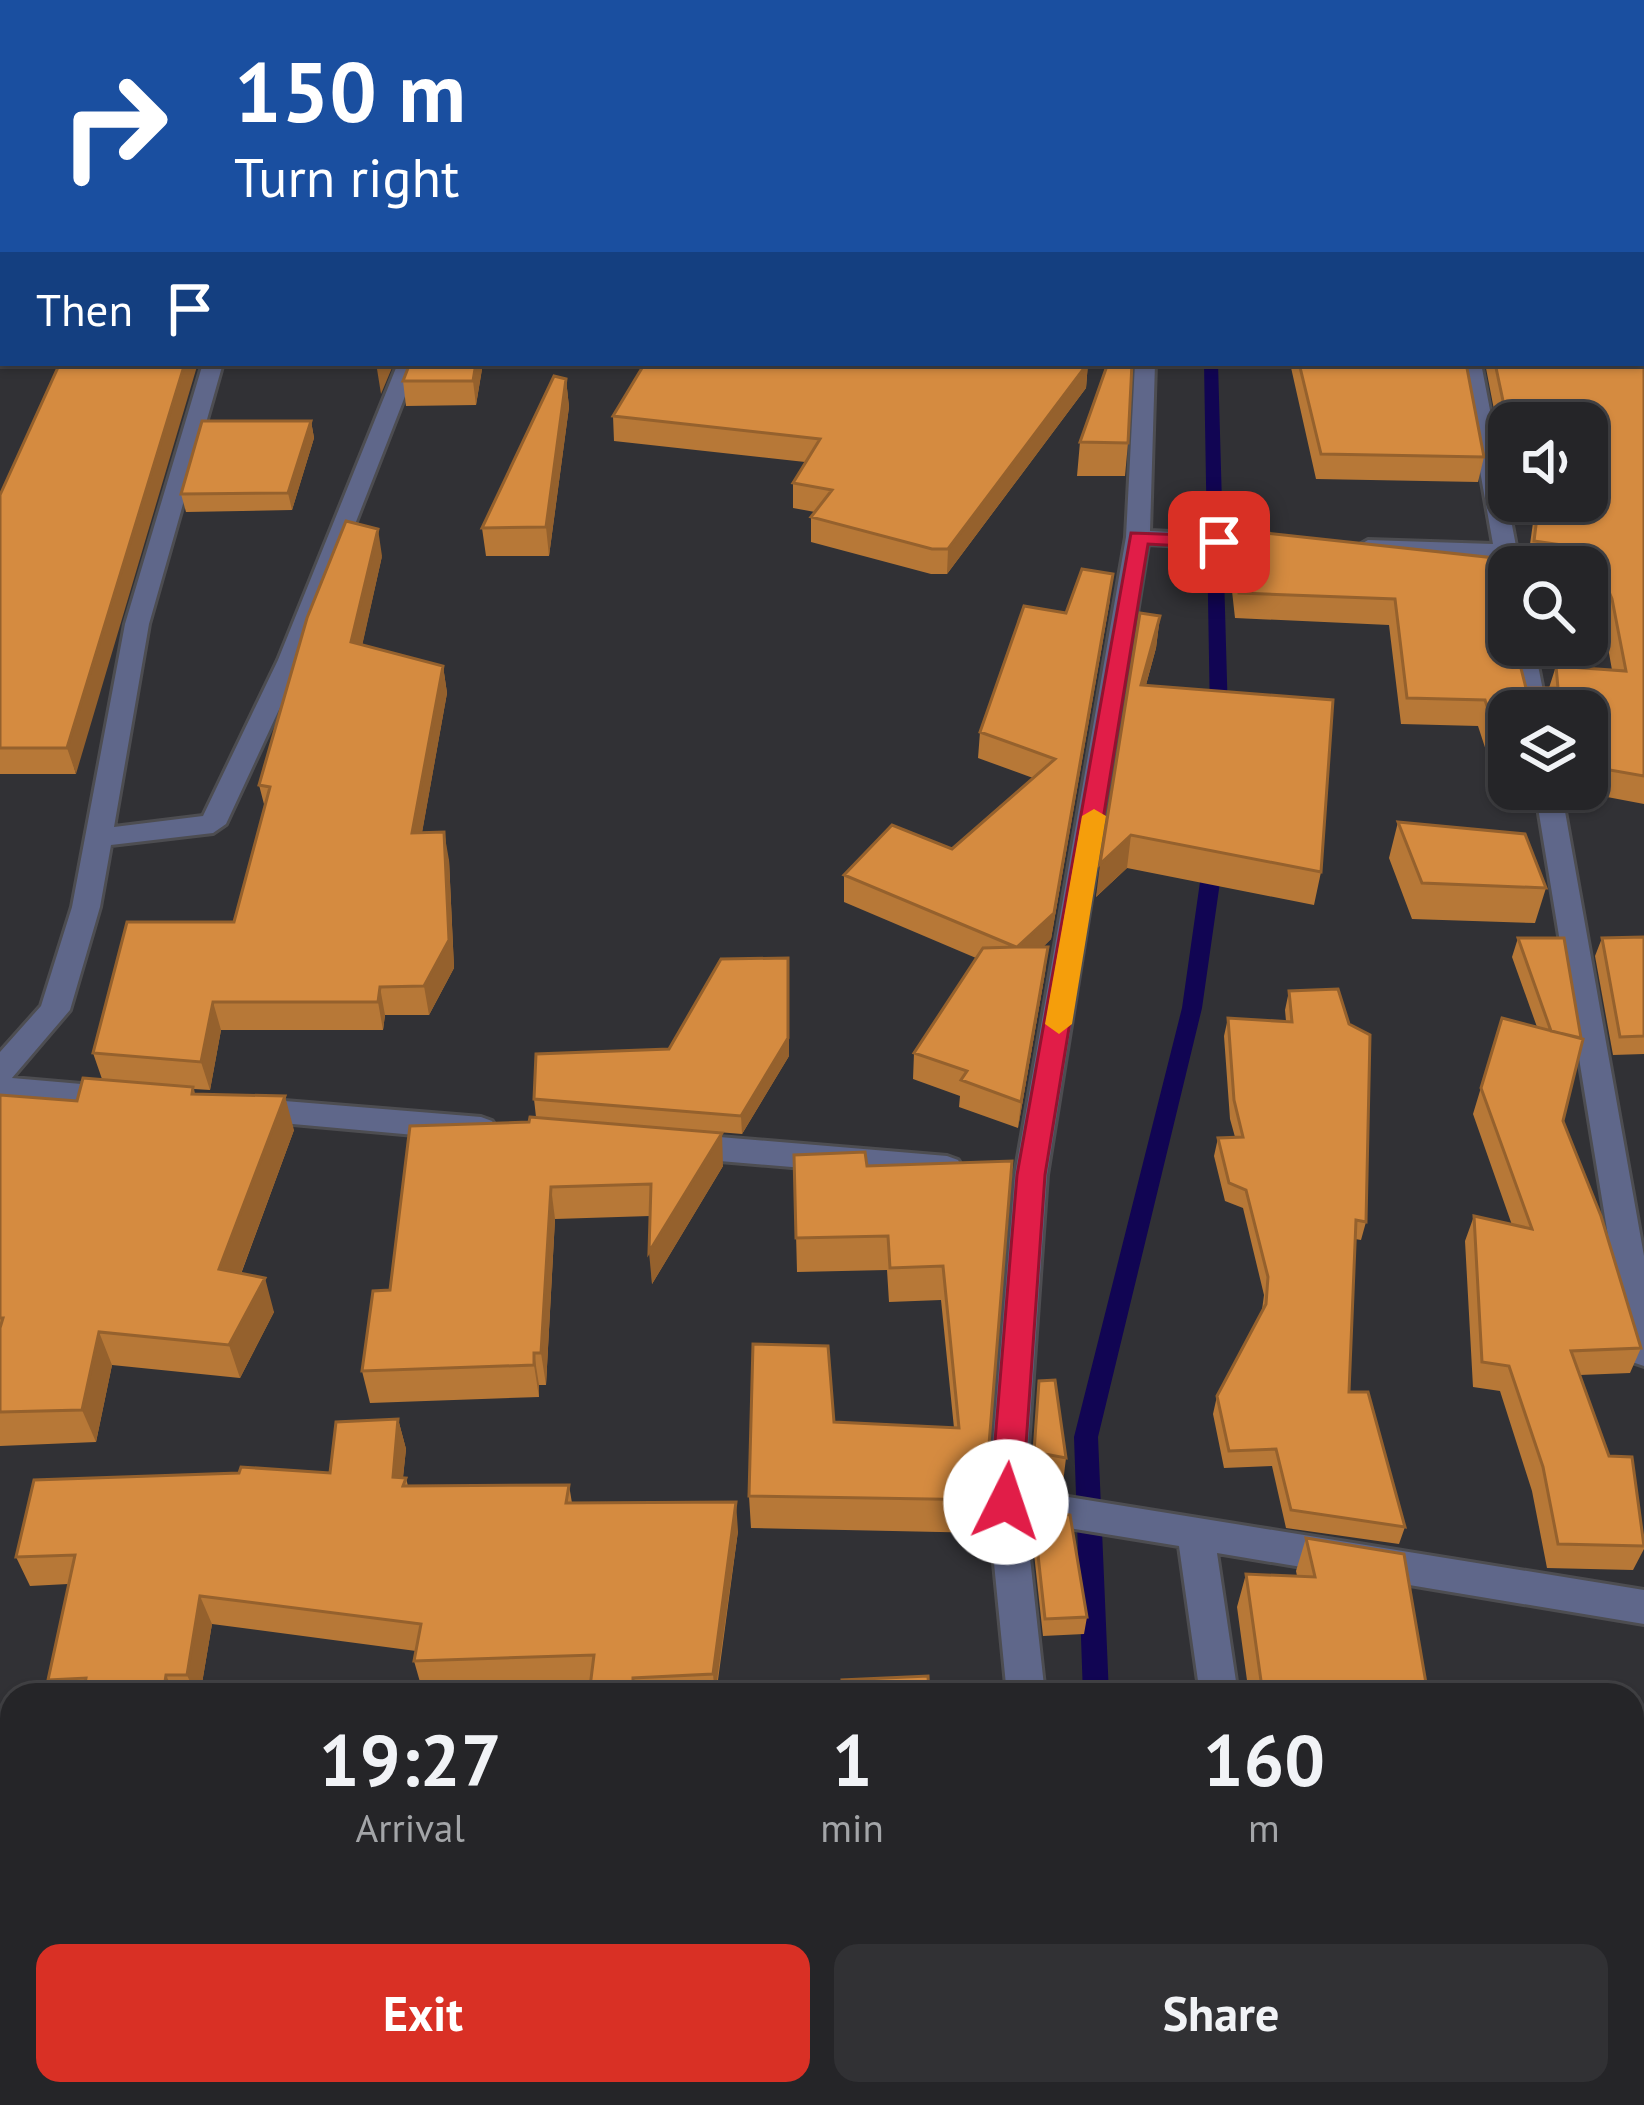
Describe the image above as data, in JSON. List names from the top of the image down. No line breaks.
{"page":{"turn":["150 m","Turn right"],"then":"Then","eta":["19:27","Arrival","1","min","160","m"],"buttons":["Exit","Share"]}}
